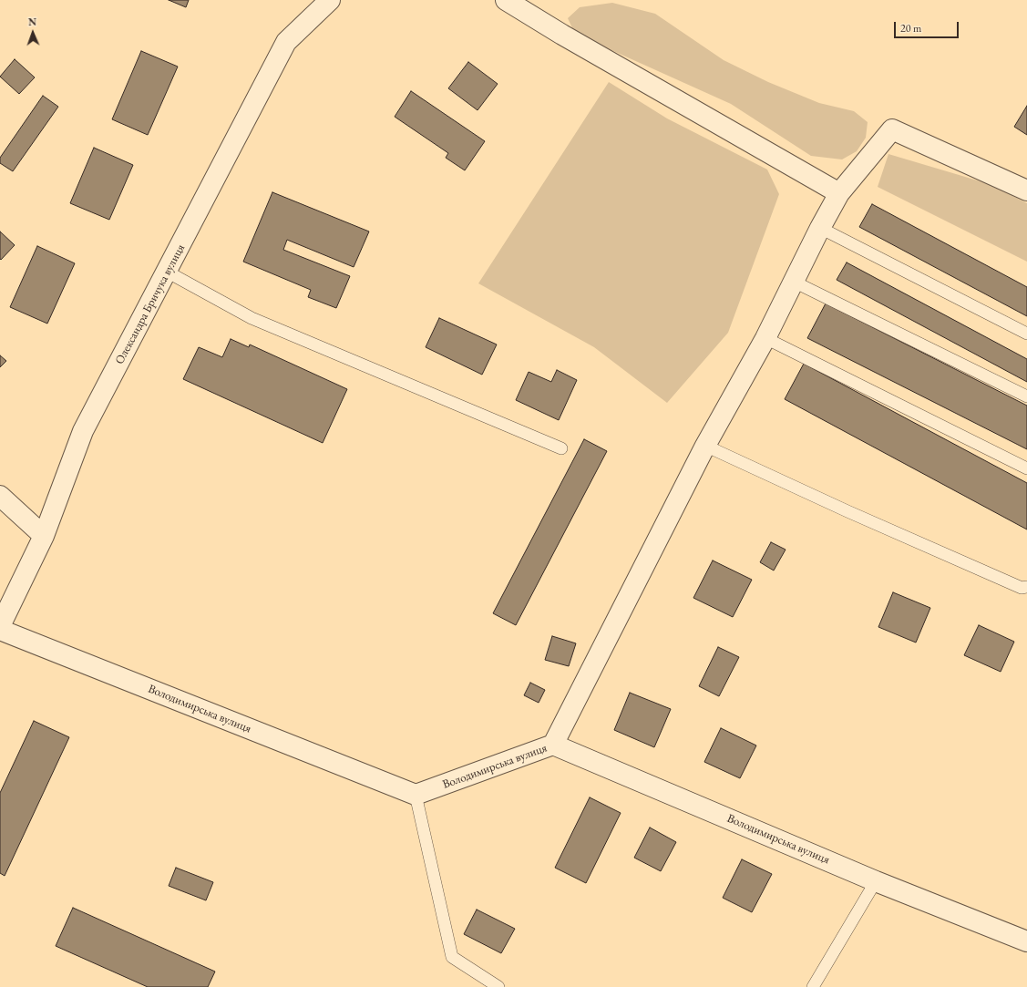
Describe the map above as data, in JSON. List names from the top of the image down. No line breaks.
{"streets":{"street":["Олександра Бричука вулиця","Володимирська вулиця"]},"scale_bar":"20 m","north":"top"}
